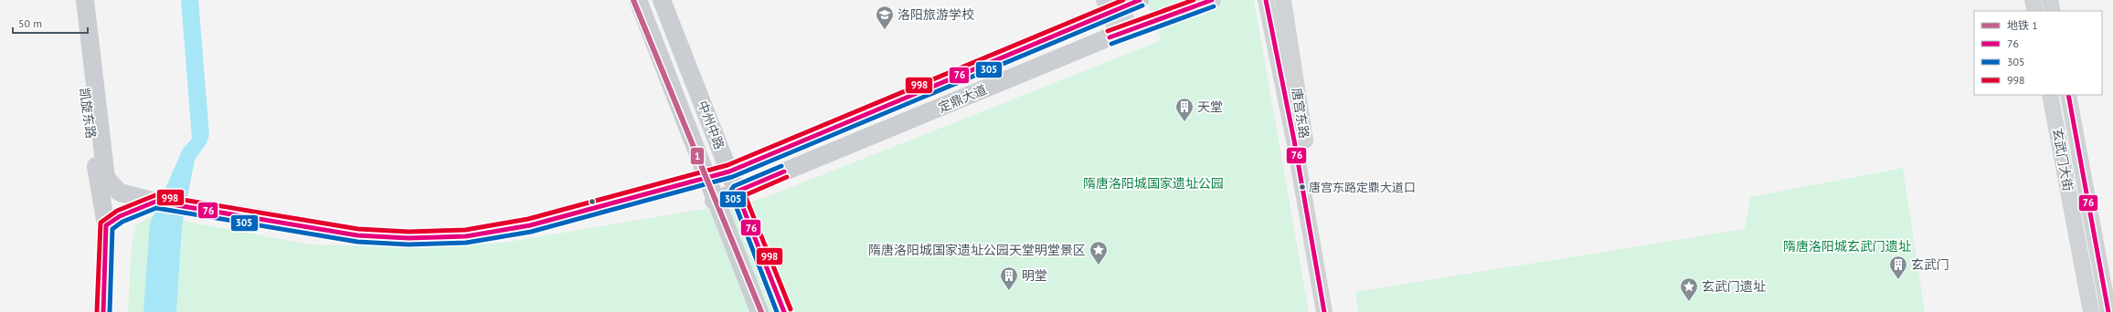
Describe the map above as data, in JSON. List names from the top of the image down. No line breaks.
{"streets":{"main road":["定鼎大道","凯旋东路","中州中路"],"street":["唐宫东路","玄武门大街"]},"crossings":[["定鼎大道","凯旋东路"],["定鼎大道","中州中路"]],"parks":["隋唐洛阳城国家遗址公园","隋唐洛阳城玄武门遗址"],"places":{"school or university":["洛阳旅游学校"],"building":["天堂","玄武门","明堂"],"other":["唐宫东路定鼎大道口"],"place":["隋唐洛阳城国家遗址公园天堂明堂景区","玄武门遗址"]},"lines":["metro line 1","transit line 76","transit line 998","transit line 305"],"legend":["地铁 1","76","305","998"],"scale_bar":"50 m"}
